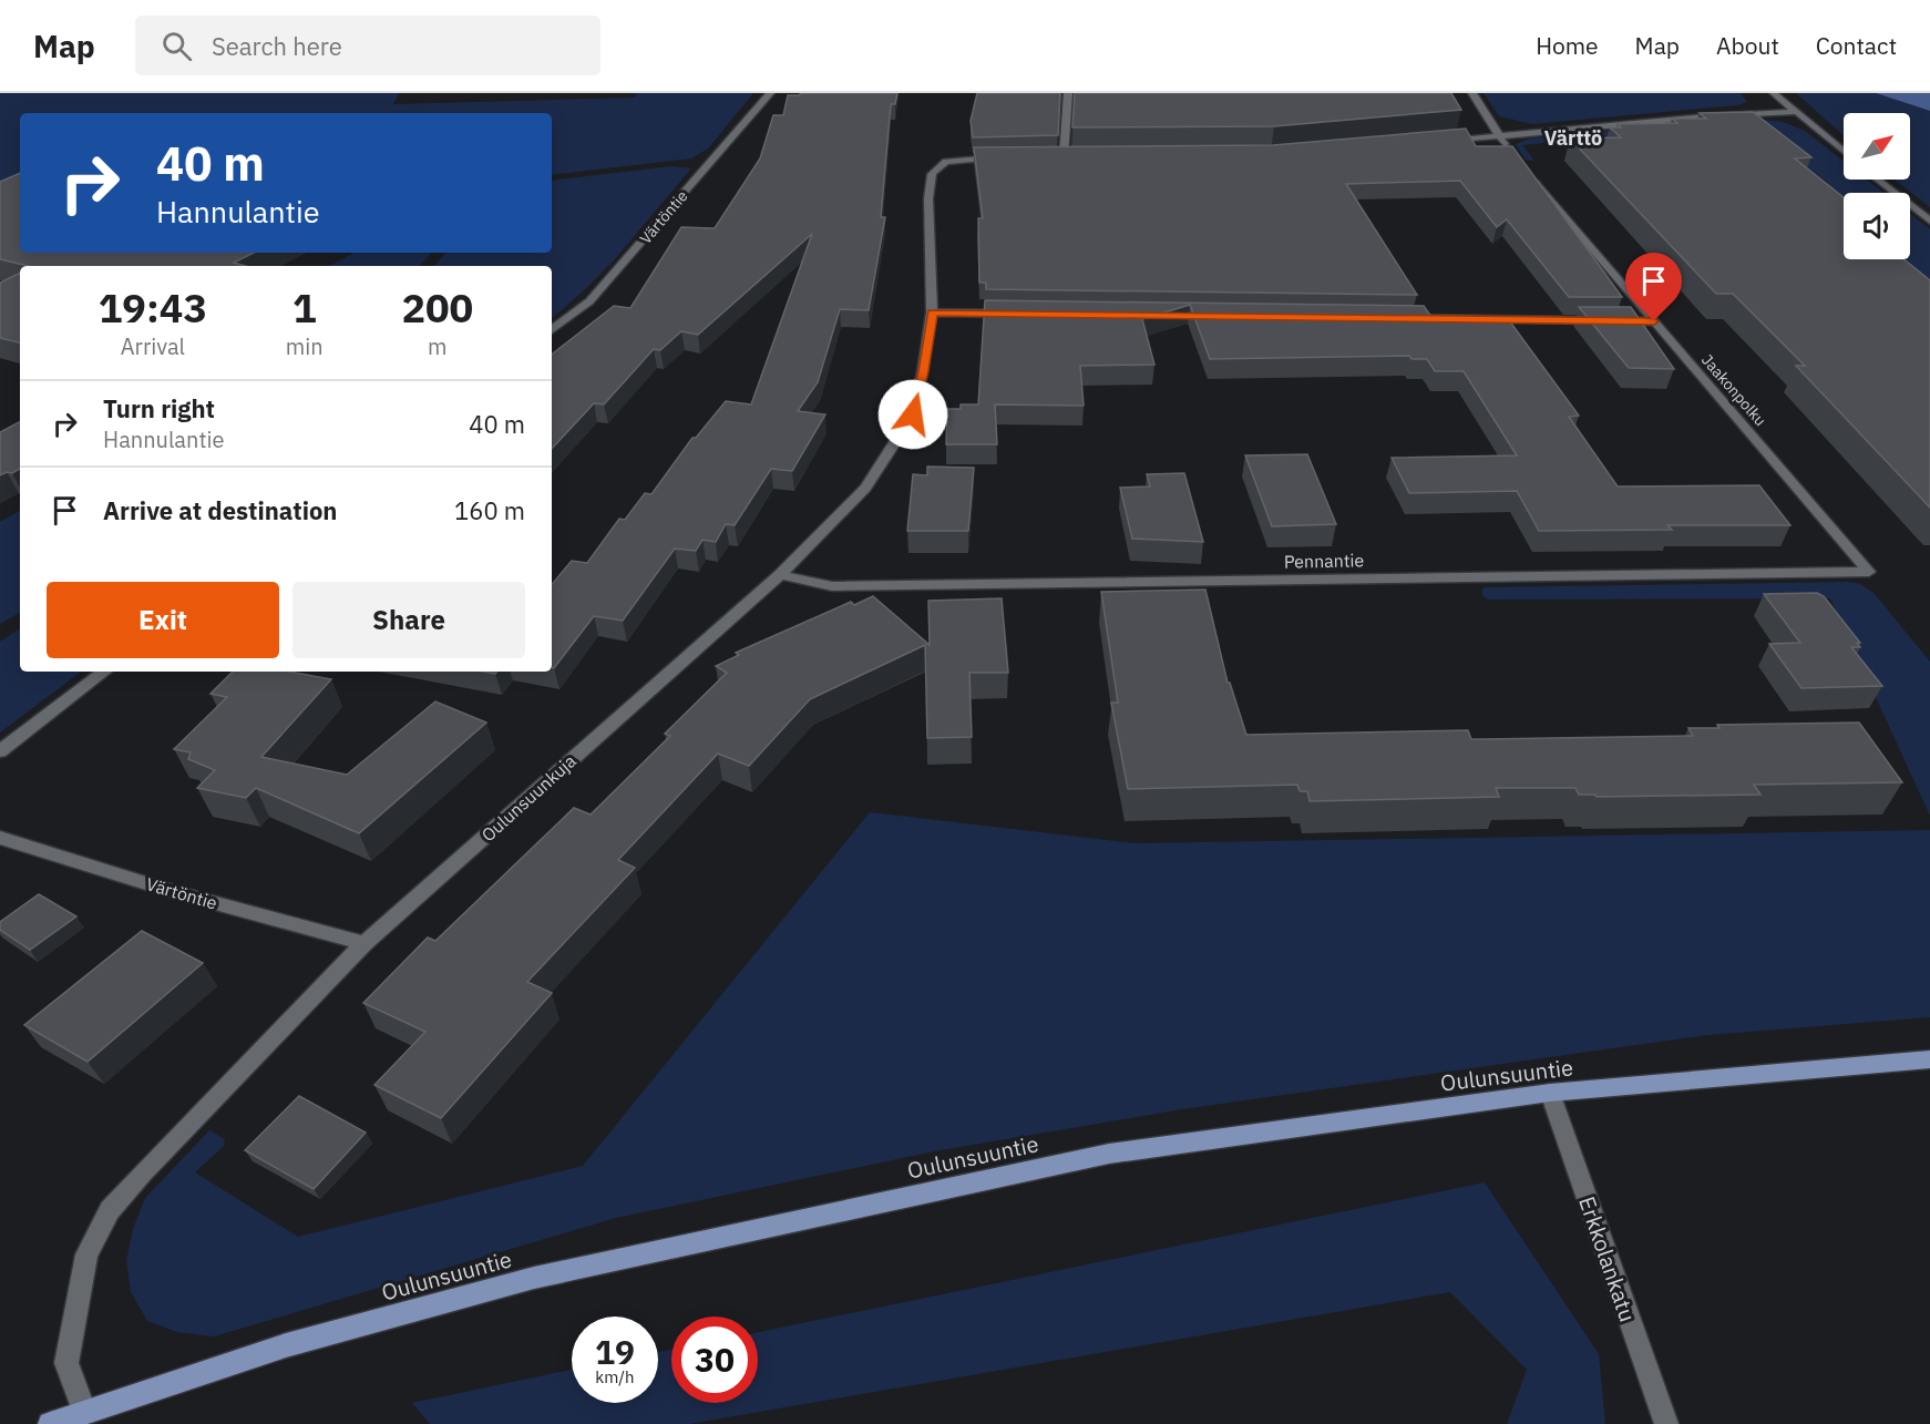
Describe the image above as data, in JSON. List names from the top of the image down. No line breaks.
{"streets":{"main road":["Oulunsuuntie"],"street":["Värtöntie","Jaakonpolku","Pennantie","Oulunsuunkuja","Erkkolankatu"]},"crossings":[["Värtöntie","Oulunsuunkuja"],["Jaakonpolku","Pennantie"],["Pennantie","Oulunsuunkuja"],["Oulunsuunkuja","Oulunsuuntie"],["Oulunsuuntie","Erkkolankatu"]],"districts":["Värttö"],"north":"top right","page":{"header":"Map","search":"Search here","nav":["Home","Map","About","Contact"],"turn":["40 m","Hannulantie"],"eta":["19:43","Arrival","1","min","200","m"],"list":[{"name":"Turn right","note":"Hannulantie","value":"40 m"},{"name":"Arrive at destination","value":"160 m"}],"buttons":["Exit","Share"],"speed":"19 km/h","limit":"30"}}
